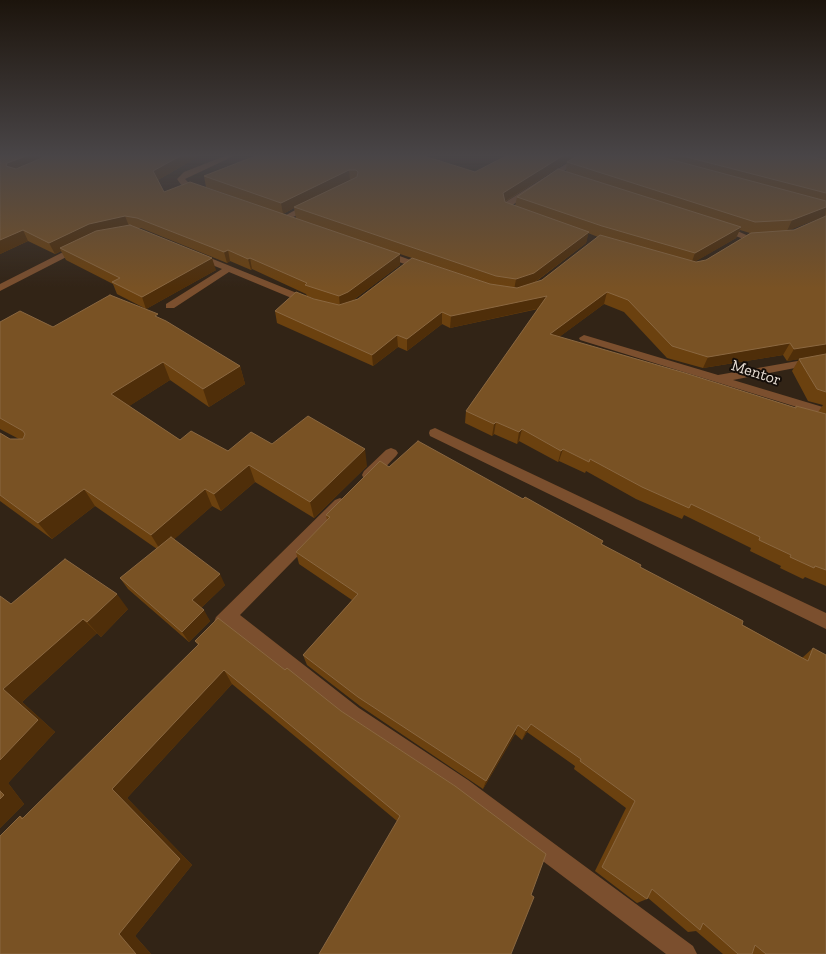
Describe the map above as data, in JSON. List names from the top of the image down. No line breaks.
{"streets":{"street":["Mentor"]}}
